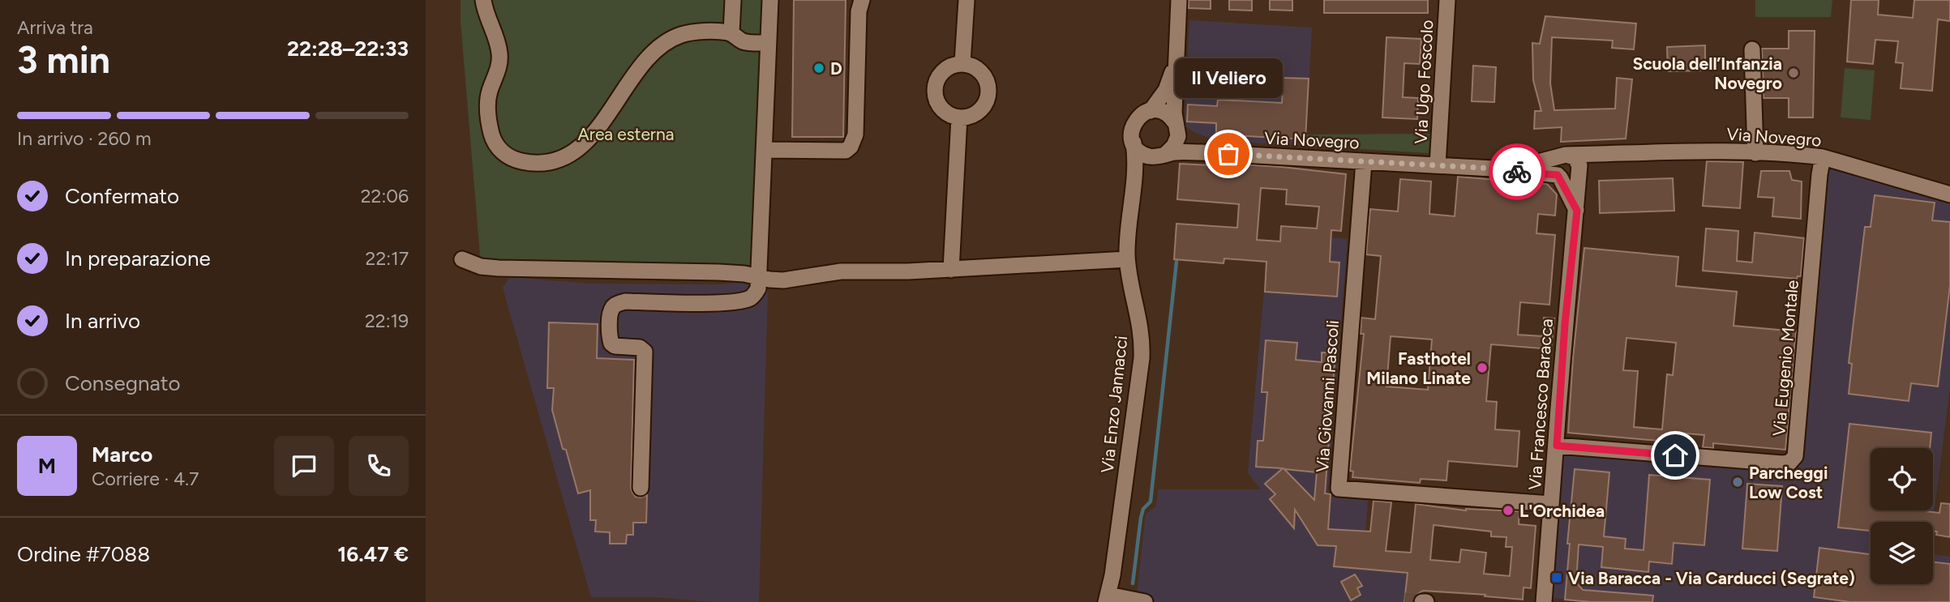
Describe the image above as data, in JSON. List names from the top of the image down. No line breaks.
{"streets":{"street":["Via Ugo Foscolo","Via Novegro","Via Eugenio Montale","Via Giovanni Pascoli","Via Enzo Jannacci","Via Francesco Baracca"]},"crossings":[["Via Ugo Foscolo","Via Novegro"],["Via Novegro","Via Eugenio Montale"],["Via Novegro","Via Giovanni Pascoli"],["Via Novegro","Via Enzo Jannacci"],["Via Novegro","Via Francesco Baracca"],["Via Eugenio Montale","Via Francesco Baracca"],["Via Giovanni Pascoli","Via Francesco Baracca"]],"parks":["Area esterna"],"places":{"other":["D","Scuola dell’Infanzia Novegro","Il Veliero","Fasthotel Milano Linate","Parcheggi Low Cost","L'Orchidea"],"transit":["Via Baracca - Via Carducci (Segrate)"]},"page":{"heading":["3 min","Arriva tra","22:28–22:33"],"panel":["Marco","Corriere · 4.7","Ordine #7088","16.47 €"],"bubble":"Il Veliero","bar":"In arrivo · 260 m","list":[["Confermato","22:06"],["In preparazione","22:17"],["In arrivo","22:19"],"Consegnato"],"round":"M"}}
